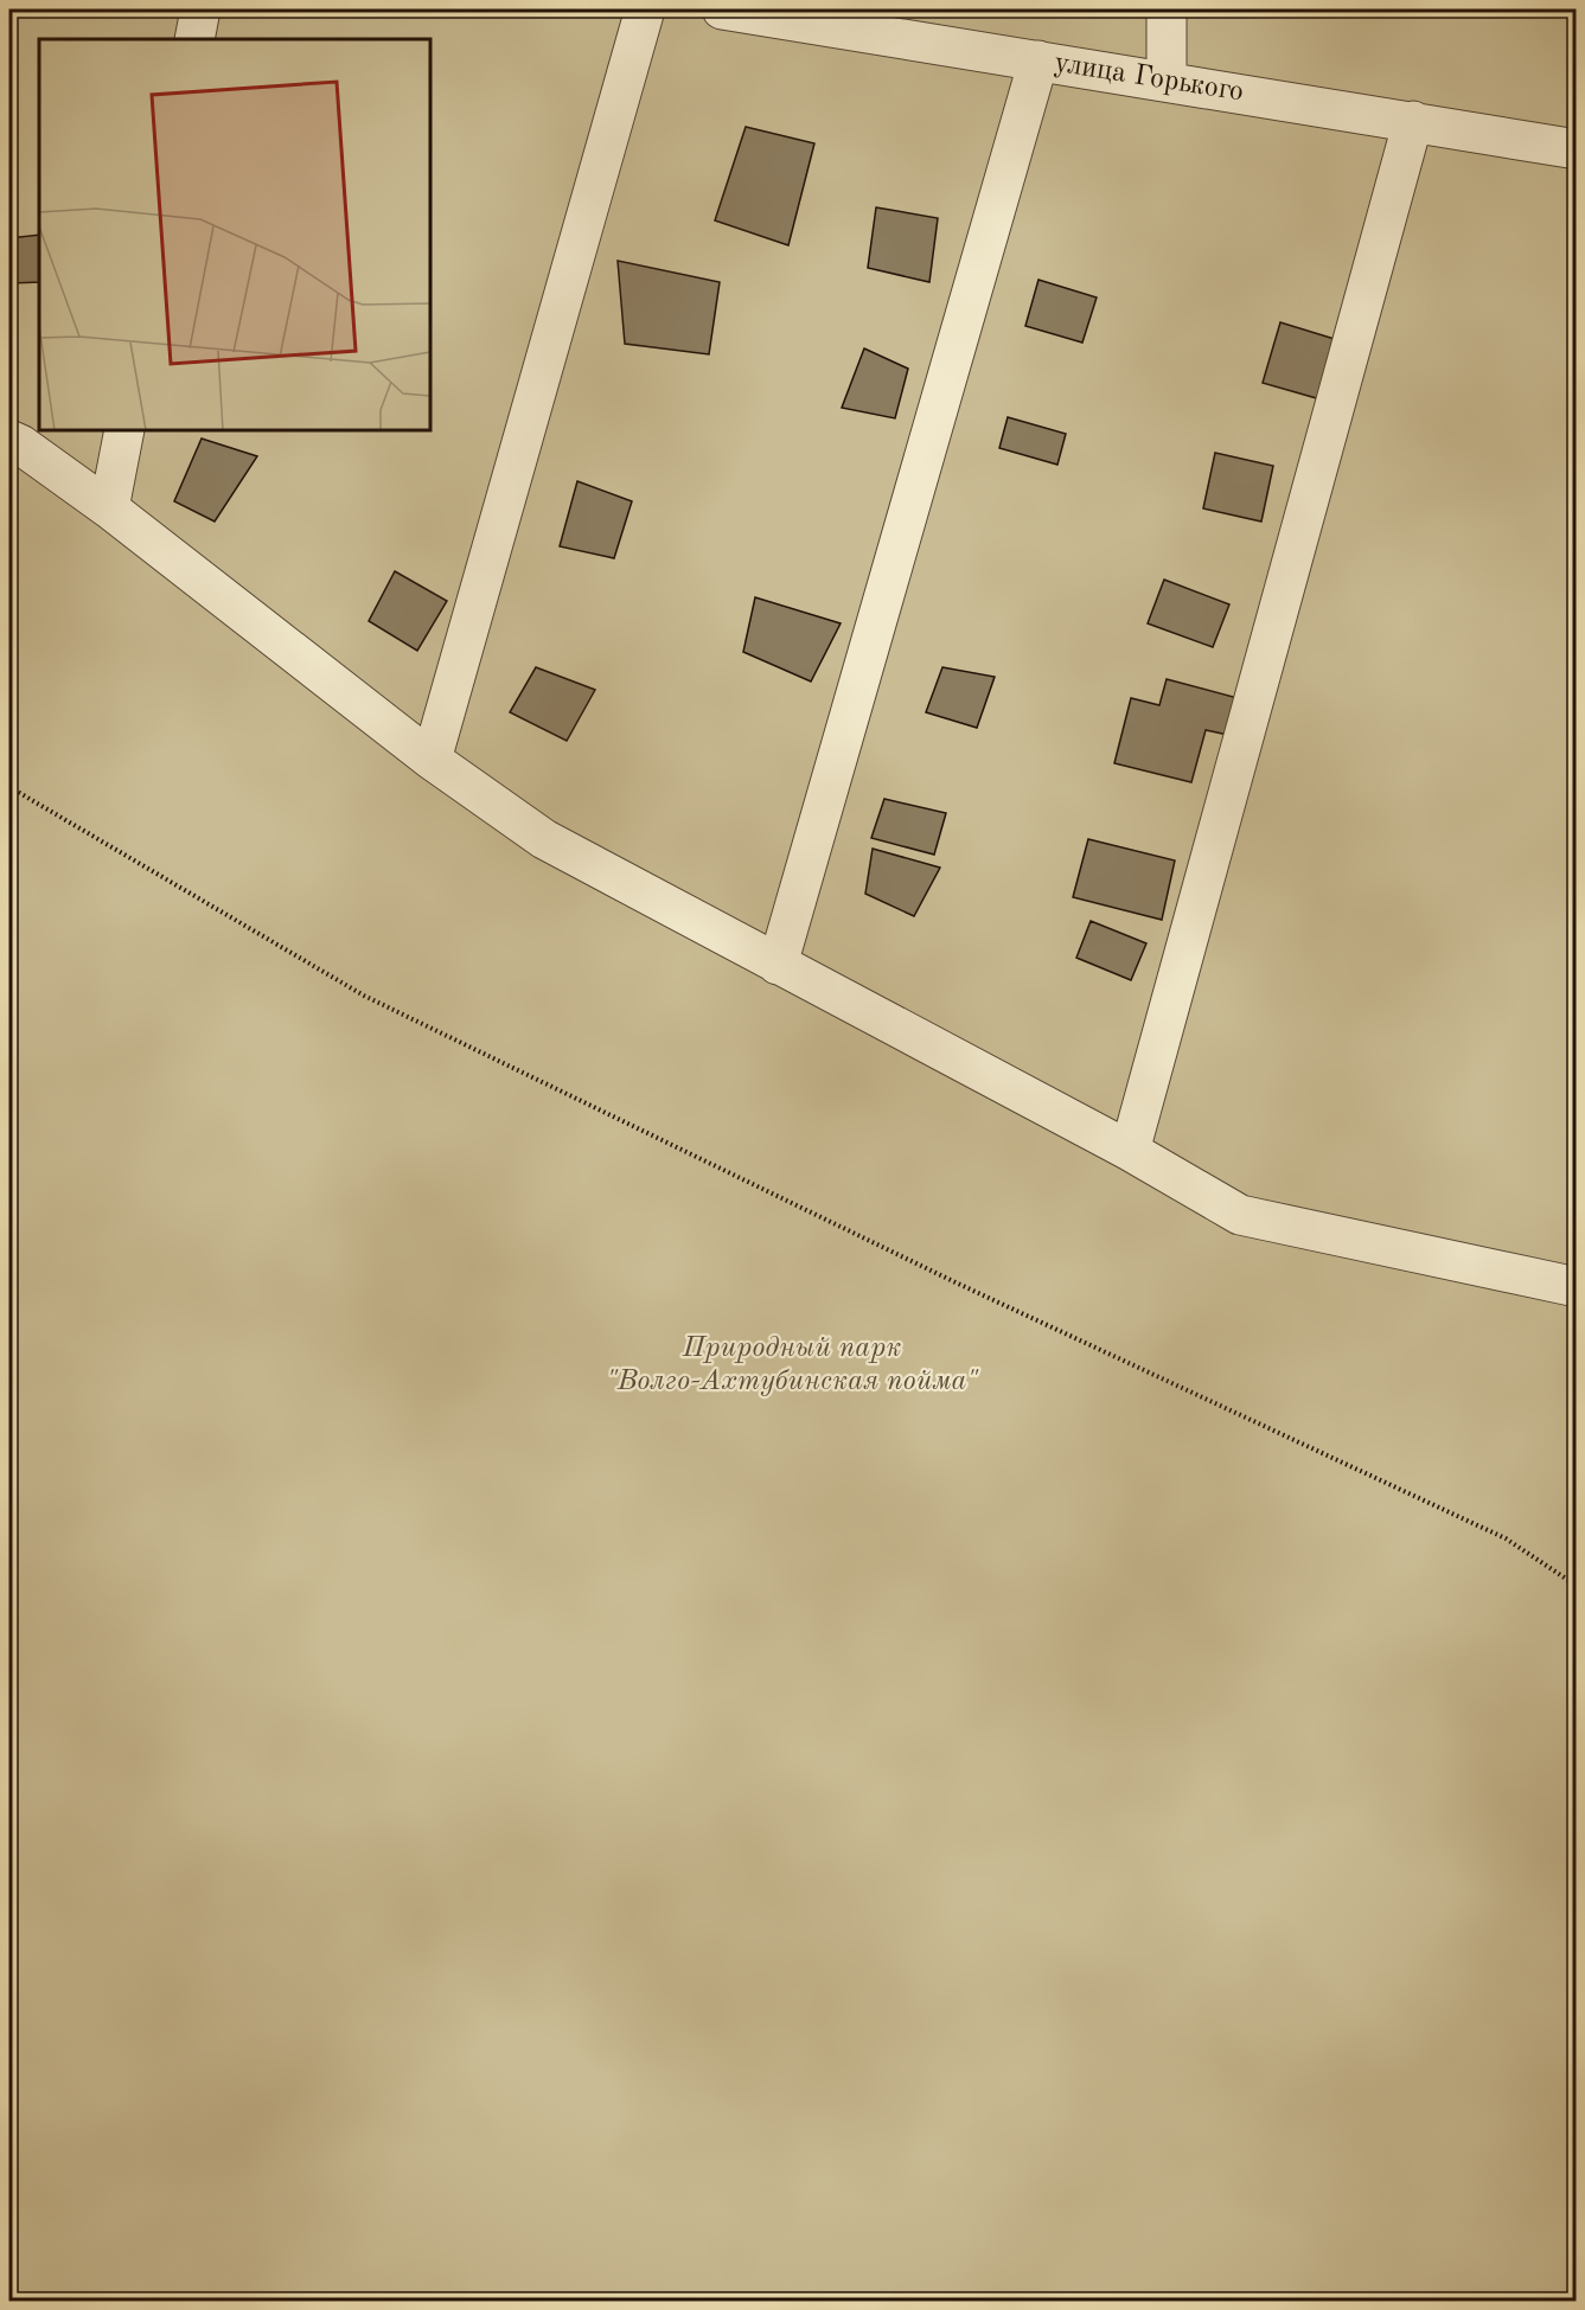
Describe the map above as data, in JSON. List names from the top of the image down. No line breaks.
{"streets":{"street":["улица Горького"]},"parks":["Природный парк \"Волго-Ахтубинская пойма\""]}
